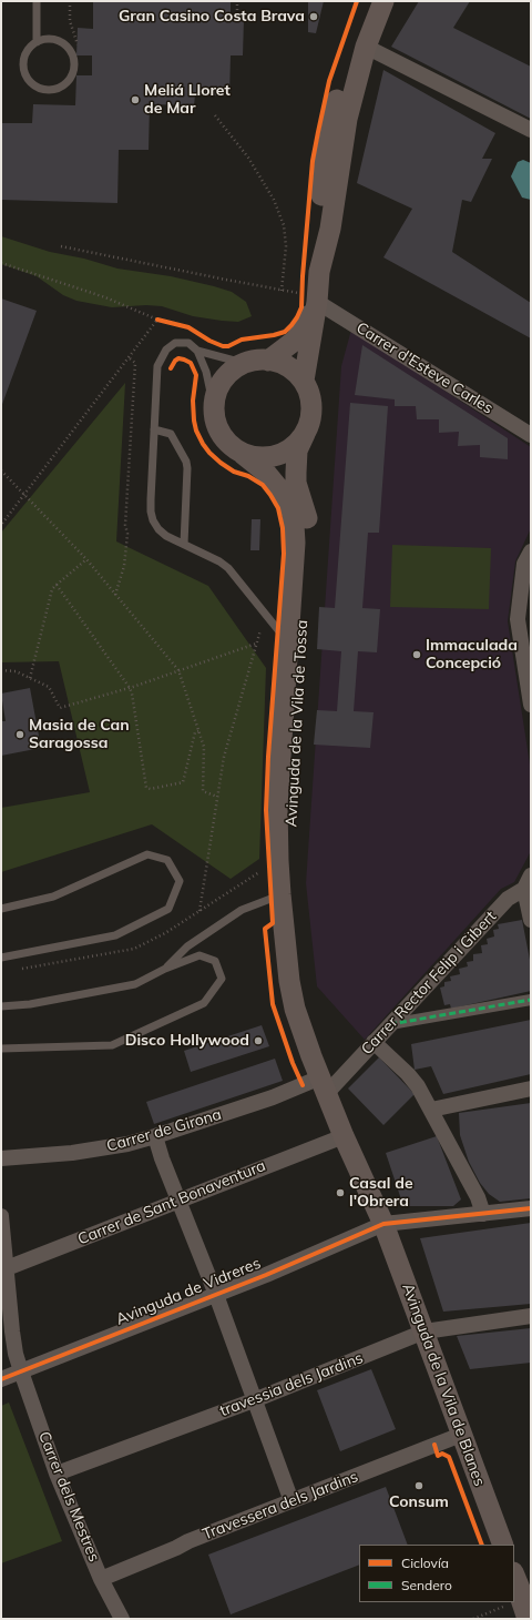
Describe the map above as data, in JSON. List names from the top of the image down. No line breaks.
{"streets":{"main road":["Avinguda de la Vila de Tossa","Avinguda de la Vila de Blanes"],"street":["Carrer d'Esteve Carles","Carrer Rector Felip i Gibert","Carrer de Girona","Carrer de Sant Bonaventura","Avinguda de Vidreres","travessia dels Jardins","Carrer dels Mestres","Travessera dels Jardins"]},"crossings":[["Avinguda de la Vila de Tossa","Carrer Rector Felip i Gibert"],["Avinguda de la Vila de Tossa","Carrer de Girona"],["Avinguda de la Vila de Tossa","Carrer de Sant Bonaventura"],["Avinguda de la Vila de Tossa","Avinguda de Vidreres"],["Avinguda de la Vila de Tossa","Avinguda de la Vila de Blanes"],["Carrer Rector Felip i Gibert","Carrer de Girona"],["Carrer de Sant Bonaventura","Carrer dels Mestres"],["Avinguda de Vidreres","Avinguda de la Vila de Blanes"],["Avinguda de Vidreres","Carrer dels Mestres"],["travessia dels Jardins","Avinguda de la Vila de Blanes"],["travessia dels Jardins","Carrer dels Mestres"],["Avinguda de la Vila de Blanes","Travessera dels Jardins"],["Carrer dels Mestres","Travessera dels Jardins"]],"places":["Gran Casino Costa Brava","Meliá Lloret de Mar","Immaculada Concepció","Masia de Can Saragossa","Disco Hollywood","Casal de l'Obrera","Consum"],"legend":["Ciclovía","Sendero"]}
